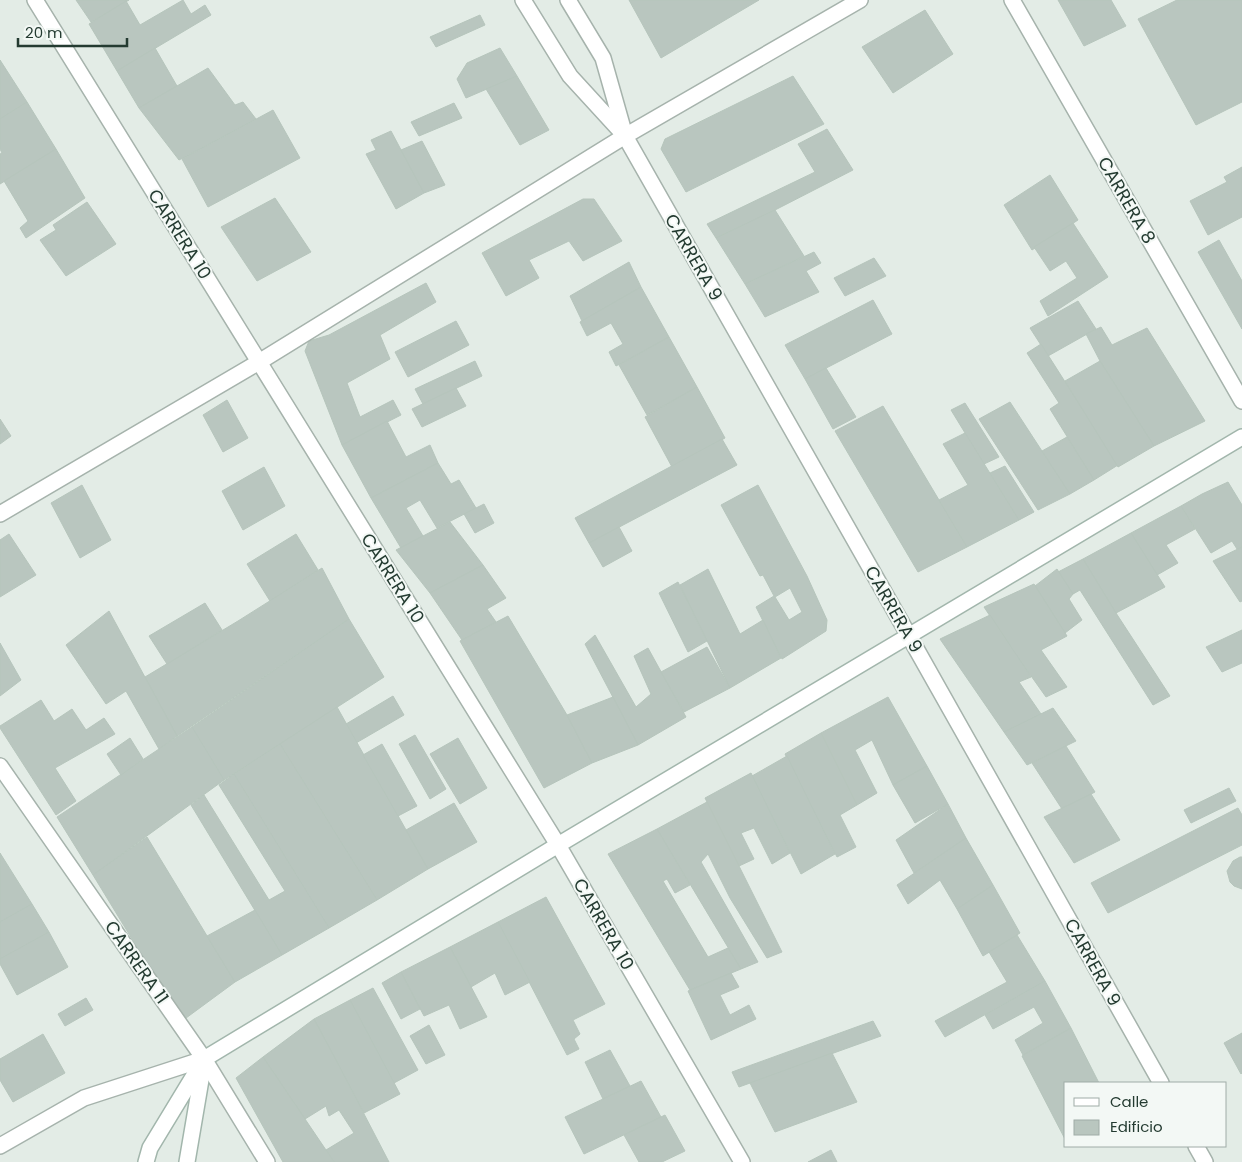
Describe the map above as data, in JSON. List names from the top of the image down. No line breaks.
{"streets":{"street":["CARRERA 8","CARRERA 10","CARRERA 9","CARRERA 11"]},"legend":["Calle","Edificio"],"scale_bar":"20 m"}
